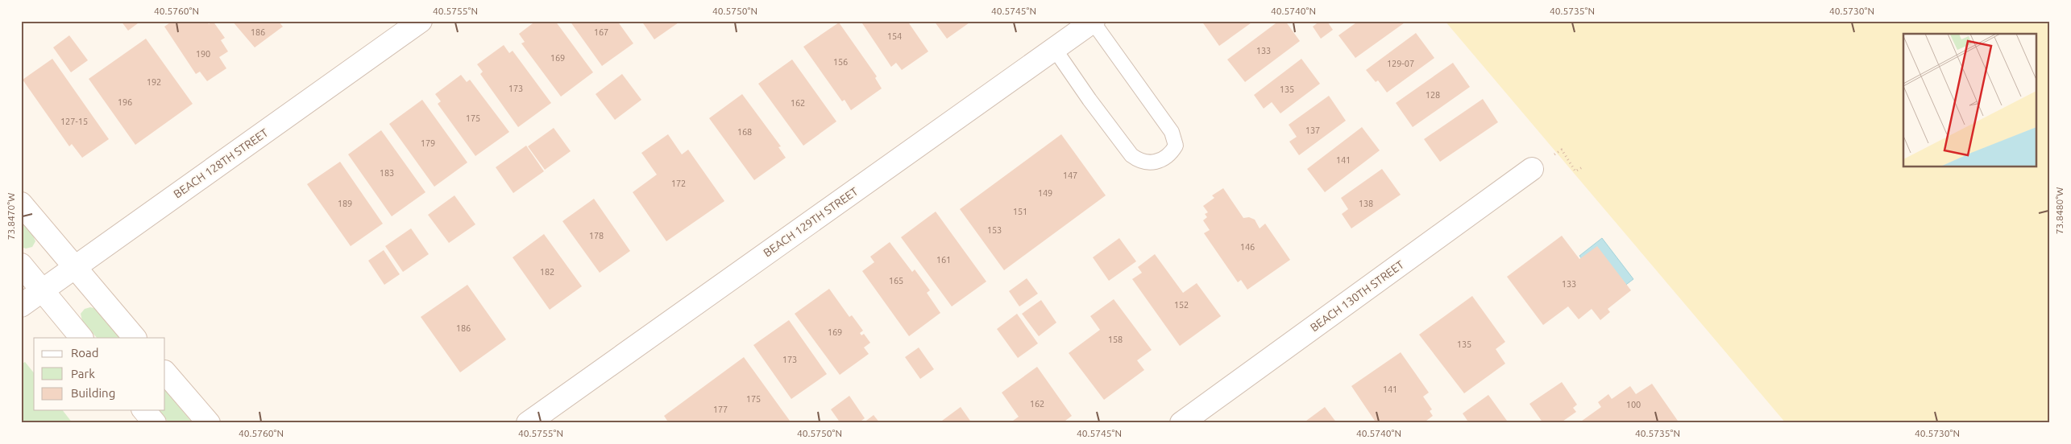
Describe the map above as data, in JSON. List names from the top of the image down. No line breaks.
{"streets":{"street":["BEACH 128TH STREET","BEACH 129TH STREET","BEACH 130TH STREET"]},"house_numbers":["186","167","154","133","190","169","156","129-07","192","173","135","128","196","162","175","127-15","137","168","179","141","183","147","172","149","189","138","151","153","178","146","161","182","165","133","152","186","169","158","135","173","141","175","162","100","177"],"legend":["Road","Park","Building"],"coordinates":["40.5760°N","40.5755°N","40.5750°N","40.5745°N","40.5740°N","40.5735°N","40.5730°N","73.8480°W","73.8470°W"]}
